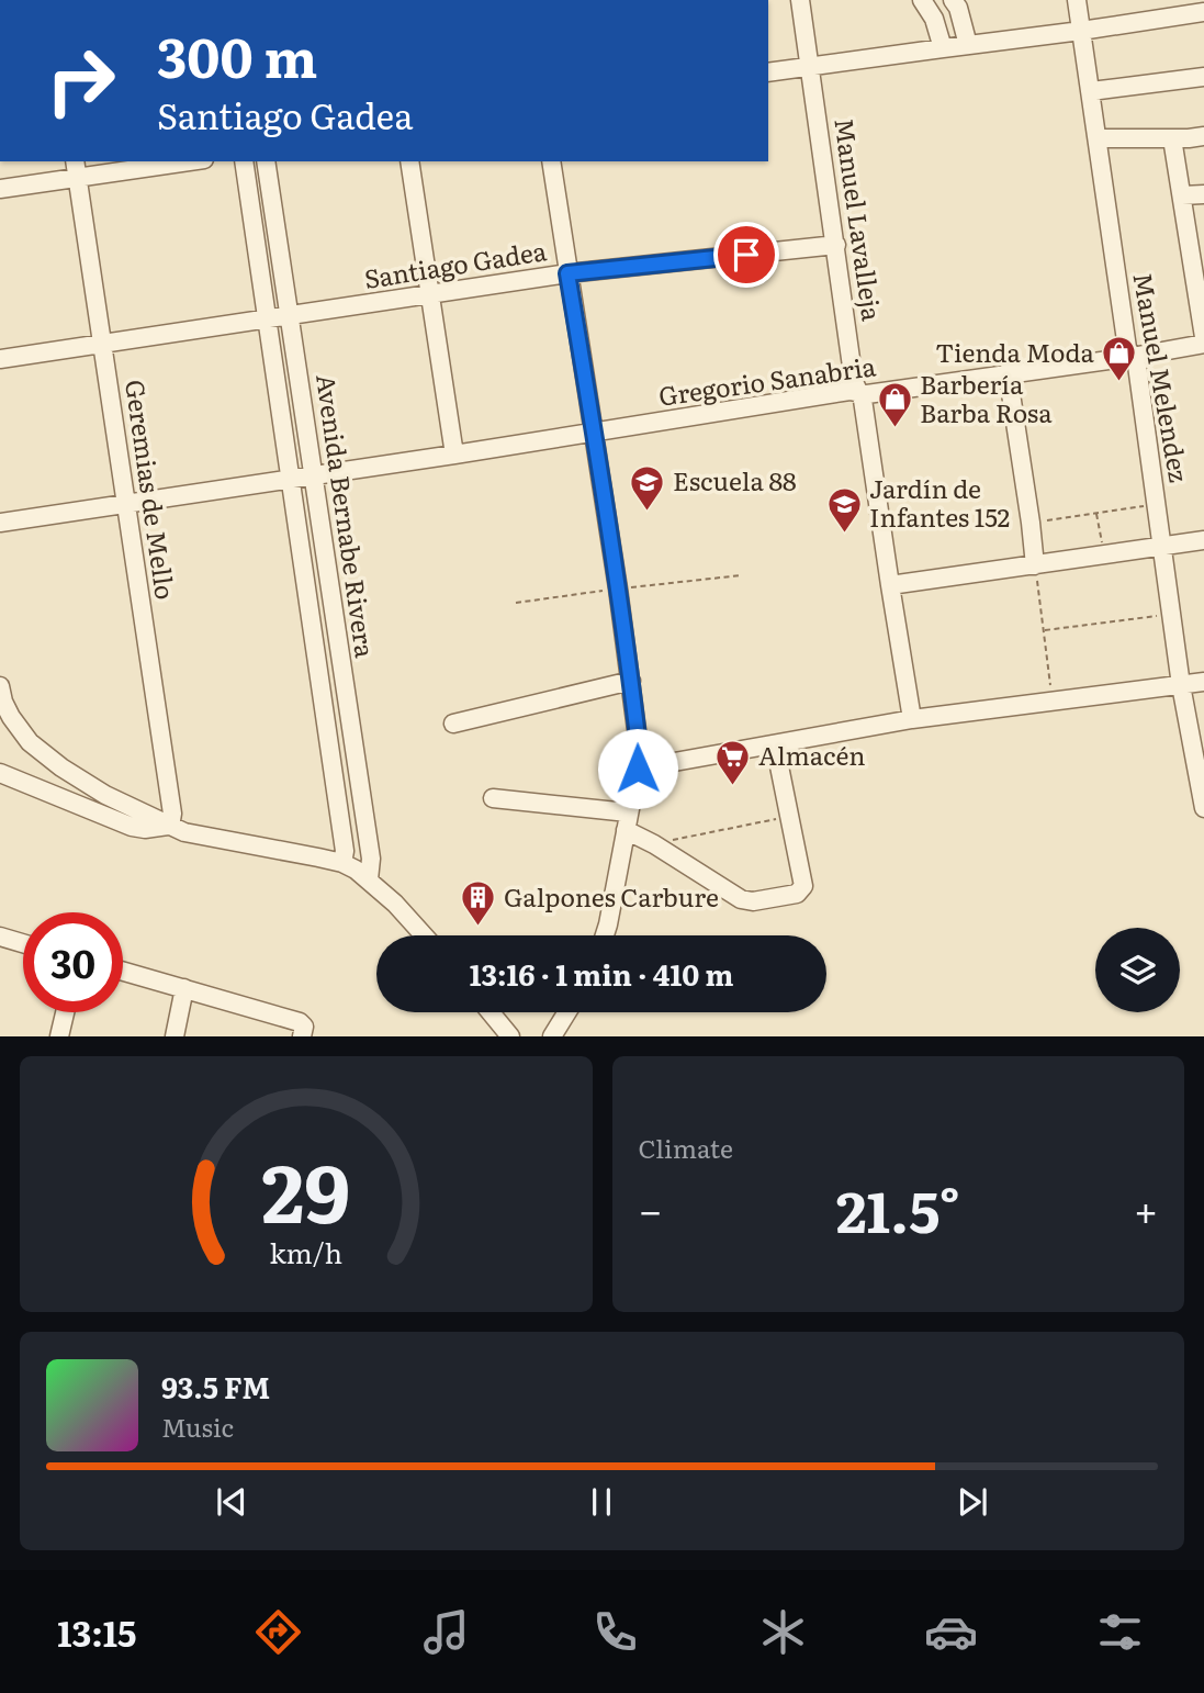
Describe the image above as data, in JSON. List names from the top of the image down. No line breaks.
{"streets":{"street":["Manuel Lavalleja","Santiago Gadea","Manuel Melendez","Gregorio Sanabria","Geremias de Mello","Avenida Bernabe Rivera"]},"crossings":[["Manuel Lavalleja","Santiago Gadea"],["Manuel Lavalleja","Gregorio Sanabria"],["Santiago Gadea","Geremias de Mello"],["Santiago Gadea","Avenida Bernabe Rivera"],["Manuel Melendez","Gregorio Sanabria"],["Gregorio Sanabria","Geremias de Mello"],["Gregorio Sanabria","Avenida Bernabe Rivera"]],"places":{"shop":["Tienda Moda","Barbería Barba Rosa"],"school or university":["Escuela 88","Jardín de Infantes 152"],"supermarket":["Almacén"],"building":["Galpones Carbure"]},"page":{"turn":["300 m","Santiago Gadea"],"limit":"30","trip":"13:16 · 1 min · 410 m","tile":"Climate","heat":["−","21.5°","+"],"song":["93.5 FM","Music"],"tabs":"13:15","gauge":["29","km/h"]}}
